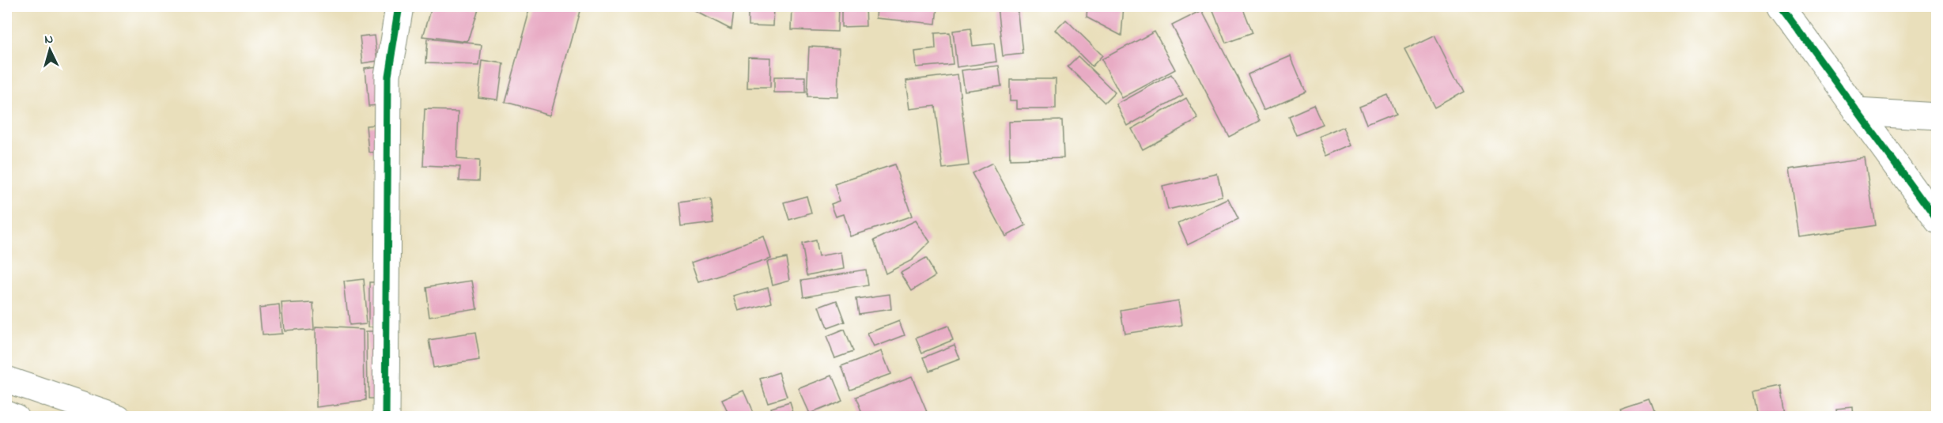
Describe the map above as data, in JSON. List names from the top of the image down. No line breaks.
{"north":"top"}
